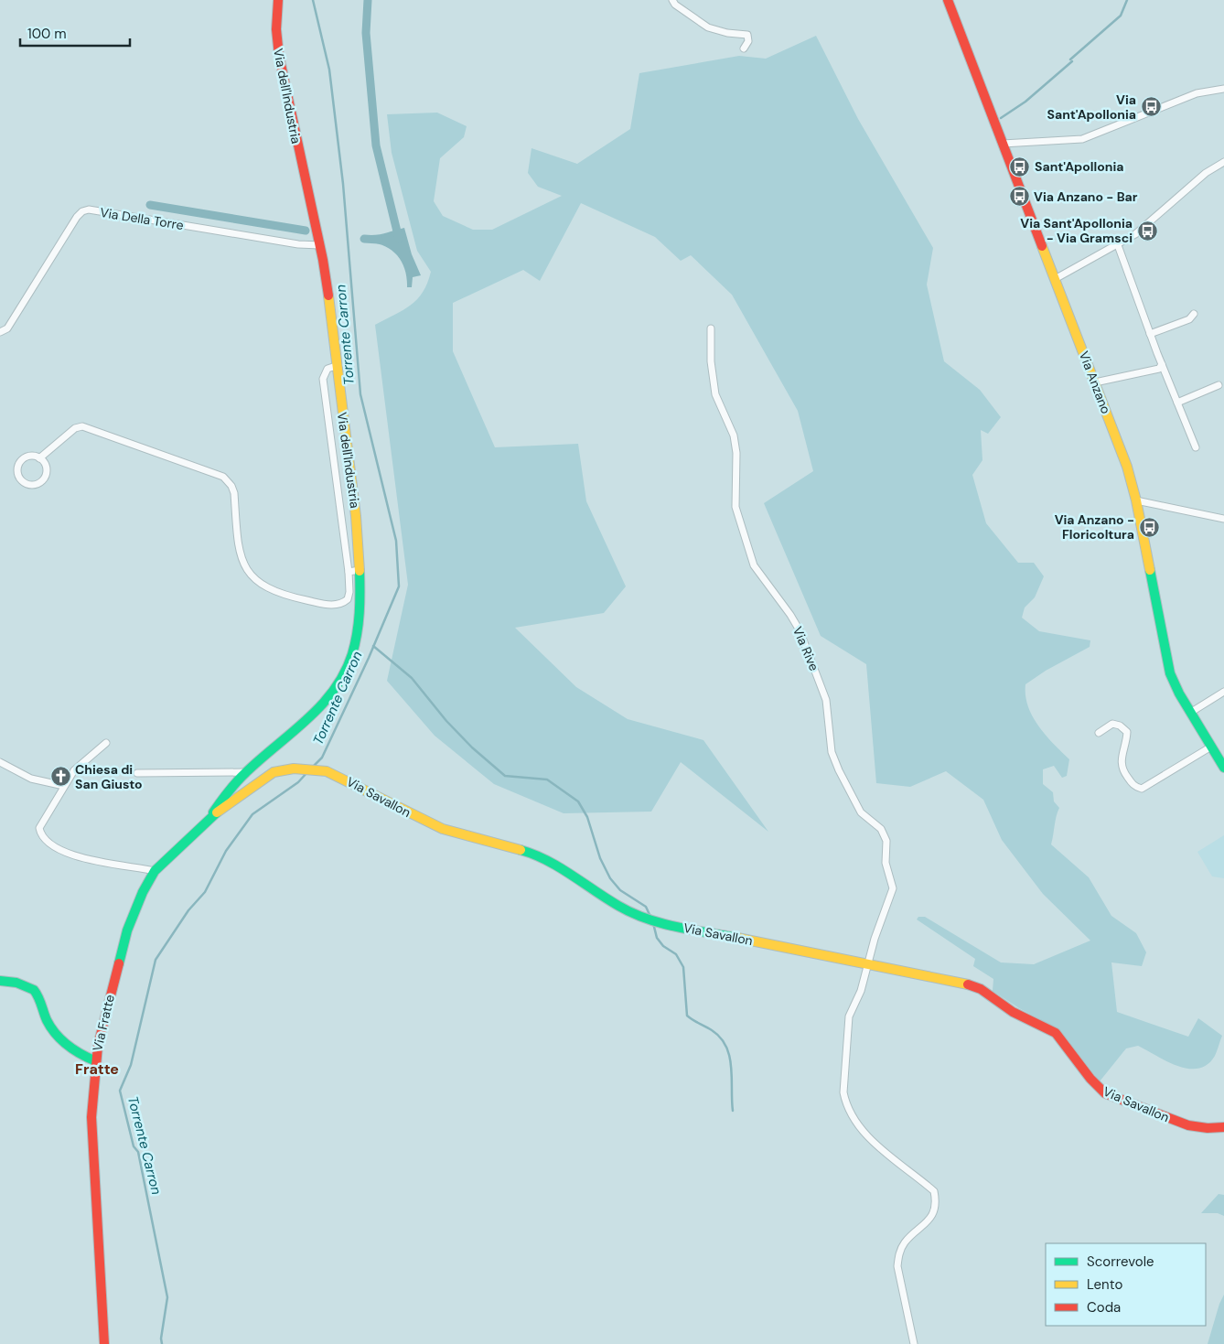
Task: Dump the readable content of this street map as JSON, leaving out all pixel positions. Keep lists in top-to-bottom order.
{
  "streets": {
    "main road": [
      "Via dell'Industria",
      "Via Anzano",
      "Via Savallon",
      "Via Fratte"
    ],
    "street": ["Via Della Torre", "Via Rive"]
  },
  "crossings": [
    ["Via dell'Industria", "Via Della Torre"],
    ["Via dell'Industria", "Via Savallon"],
    ["Via dell'Industria", "Via Fratte"],
    ["Via Rive", "Via Savallon"],
    ["Via Savallon", "Via Fratte"]
  ],
  "districts": ["Fratte"],
  "water": ["Torrente Carron"],
  "places": {
    "bus stop": [
      "Via Sant'Apollonia",
      "Sant'Apollonia",
      "Via Anzano - Bar",
      "Via Sant'Apollonia - Via Gramsci",
      "Via Anzano - Floricoltura"
    ],
    "church": ["Chiesa di San Giusto"]
  },
  "legend": ["Scorrevole", "Lento", "Coda"],
  "scale_bar": "100 m"
}
